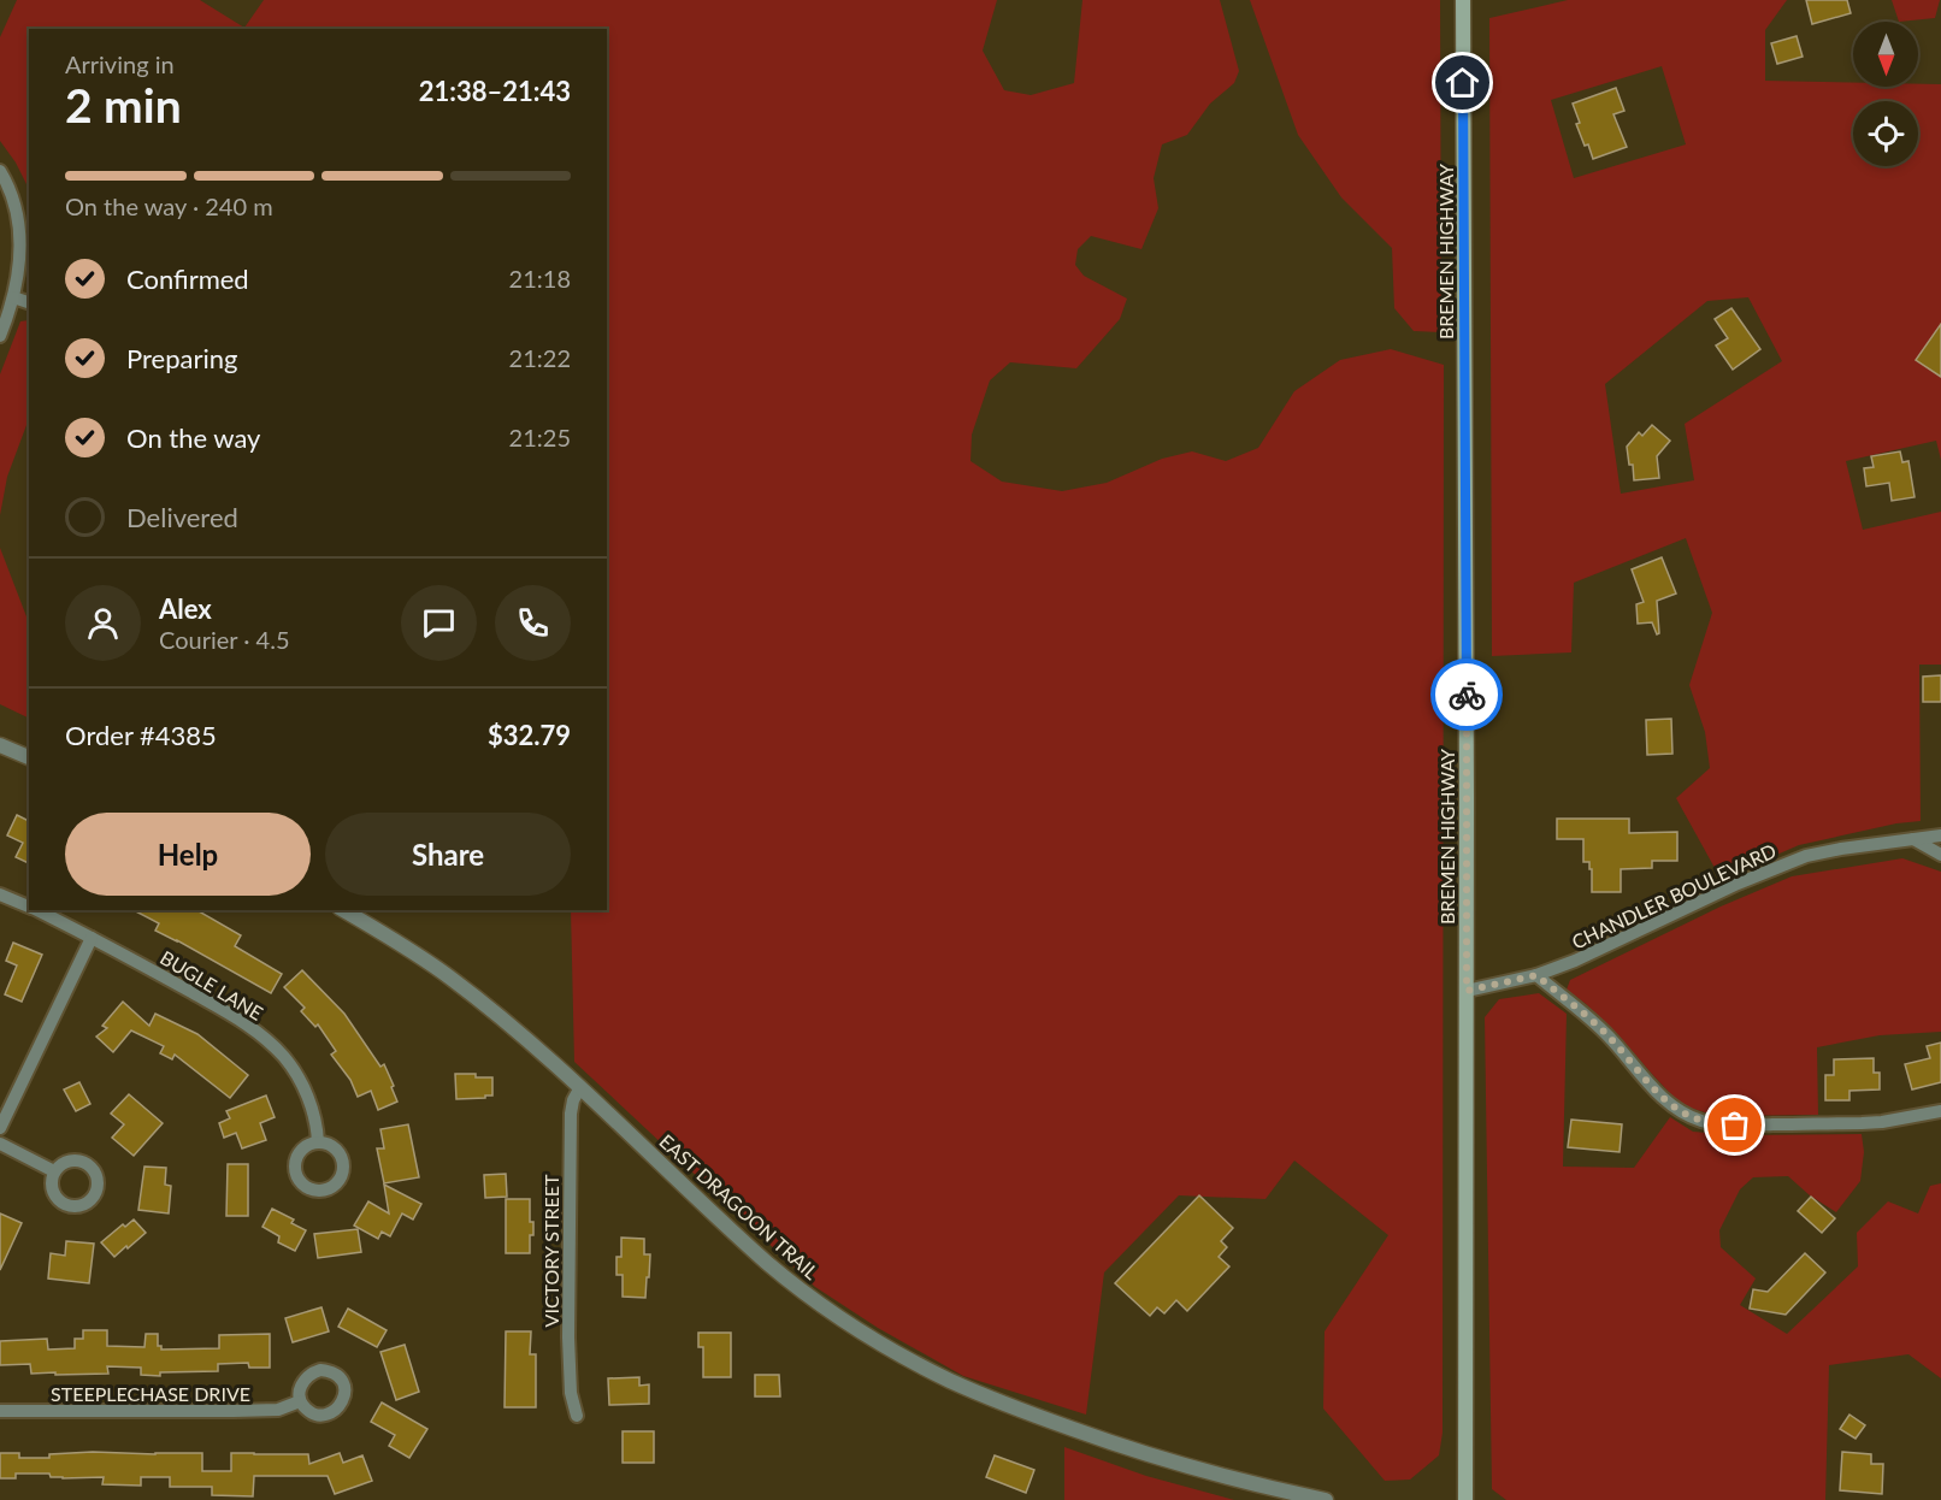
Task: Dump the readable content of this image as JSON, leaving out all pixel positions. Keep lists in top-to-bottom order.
{
  "streets": {
    "main road": ["BREMEN HIGHWAY"],
    "street": [
      "CHANDLER BOULEVARD",
      "BUGLE LANE",
      "EAST DRAGOON TRAIL",
      "VICTORY STREET",
      "STEEPLECHASE DRIVE"
    ]
  },
  "crossings": [
    ["BREMEN HIGHWAY", "CHANDLER BOULEVARD"],
    ["EAST DRAGOON TRAIL", "VICTORY STREET"]
  ],
  "north": "bottom",
  "page": {
    "heading": ["2 min", "Arriving in", "21:38–21:43"],
    "panel": [
      "Alex",
      "Courier · 4.5",
      "Order #4385",
      "$32.79"
    ],
    "bar": "On the way · 240 m",
    "list": [
      ["Confirmed", "21:18"],
      ["Preparing", "21:22"],
      ["On the way", "21:25"],
      "Delivered"
    ],
    "buttons": ["Help", "Share"]
  }
}
